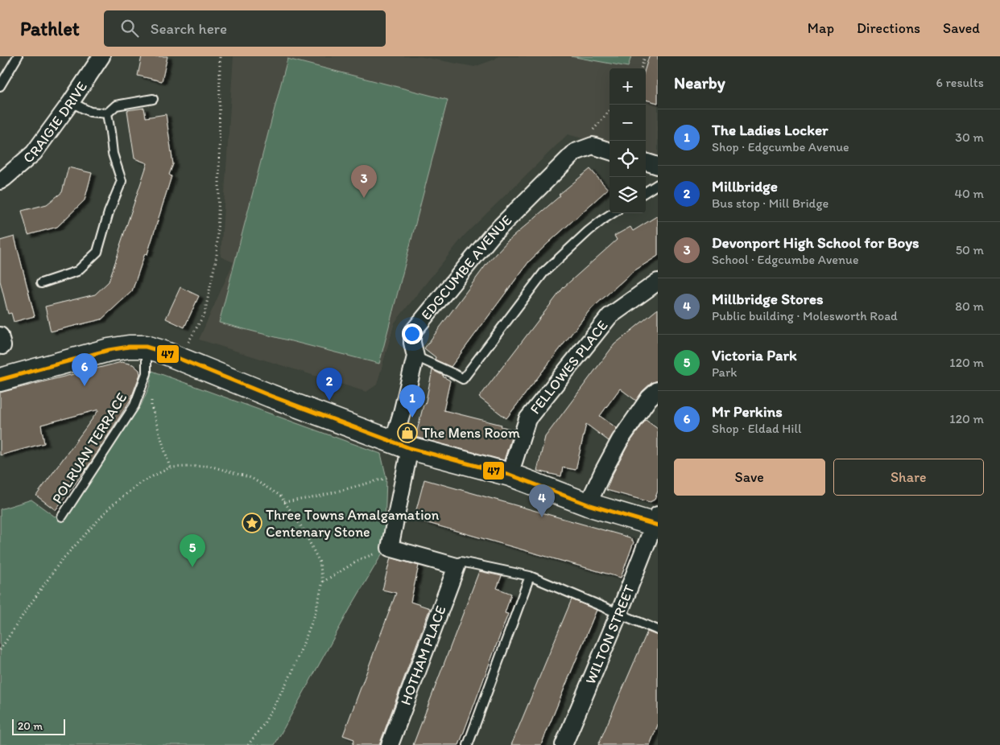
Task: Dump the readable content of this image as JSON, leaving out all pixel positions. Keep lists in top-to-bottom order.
{
  "streets": {
    "street": [
      "CRAIGIE DRIVE",
      "EDGCUMBE AVENUE",
      "FELLOWES PLACE",
      "WILTON STREET",
      "HOTHAM PLACE"
    ],
    "lane": ["POLRUAN TERRACE"]
  },
  "places": {
    "shop": ["The Mens Room"],
    "place": ["Three Towns Amalgamation Centenary Stone"]
  },
  "lines": ["transit line 47"],
  "scale_bar": "20 m",
  "page": {
    "header": "Pathlet",
    "search": "Search here",
    "nav": ["Map", "Directions", "Saved"],
    "heading": ["Nearby", "6 results"],
    "map_buttons": ["+", "−"],
    "list": [
      {
        "mark": "1",
        "name": "The Ladies Locker",
        "note": "Shop · Edgcumbe Avenue",
        "value": "30 m"
      },
      {
        "mark": "2",
        "name": "Millbridge",
        "note": "Bus stop · Mill Bridge",
        "value": "40 m"
      },
      {
        "mark": "3",
        "name": "Devonport High School for Boys",
        "note": "School · Edgcumbe Avenue",
        "value": "50 m"
      },
      {
        "mark": "4",
        "name": "Millbridge Stores",
        "note": "Public building · Molesworth Road",
        "value": "80 m"
      },
      {
        "mark": "5",
        "name": "Victoria Park",
        "note": "Park",
        "value": "120 m"
      },
      {
        "mark": "6",
        "name": "Mr Perkins",
        "note": "Shop · Eldad Hill",
        "value": "120 m"
      }
    ],
    "pins": [
      "3",
      "6",
      "2",
      "1",
      "4",
      "5"
    ],
    "buttons": ["Save", "Share"],
    "scale": "20 m"
  }
}
